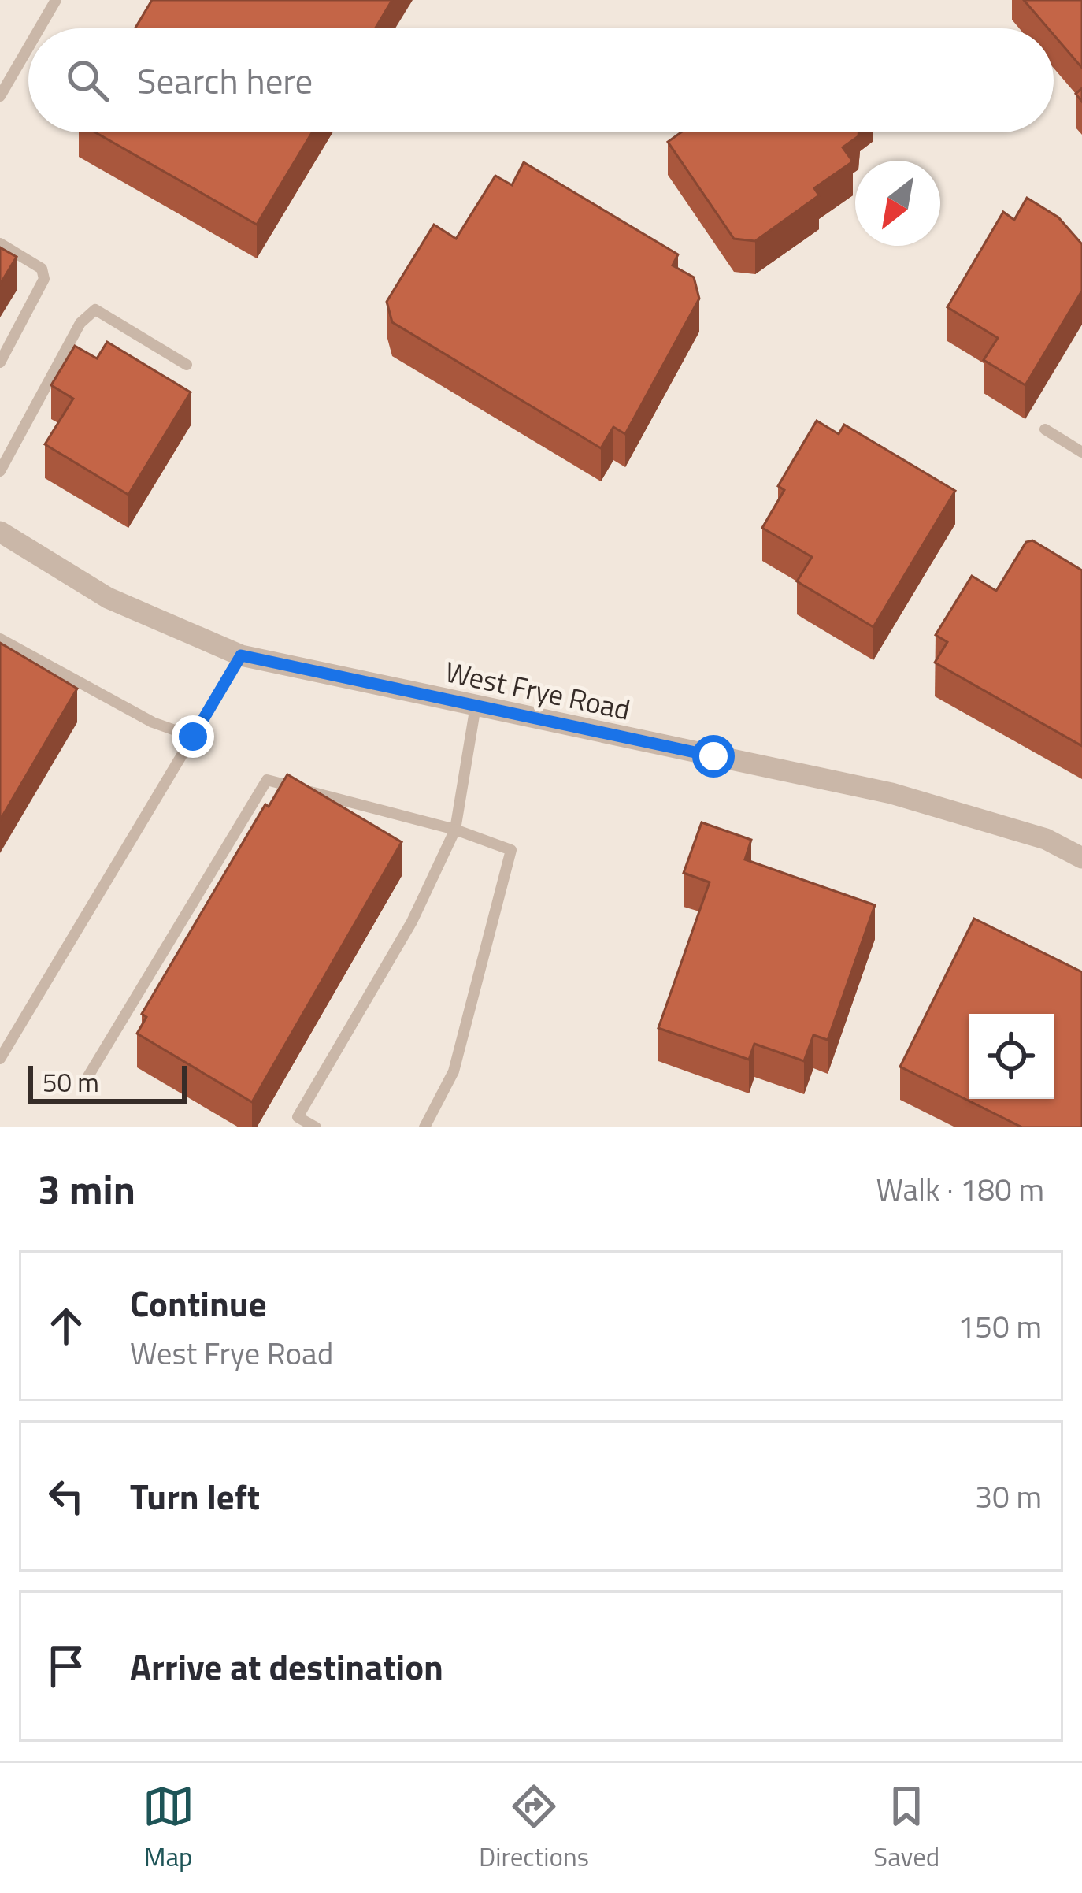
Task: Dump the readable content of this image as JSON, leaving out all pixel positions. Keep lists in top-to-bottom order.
{
  "streets": {
    "street": ["West Frye Road"]
  },
  "scale_bar": "50 m",
  "north": "bottom left",
  "page": {
    "search": "Search here",
    "scale": "50 m",
    "heading": ["3 min", "Walk · 180 m"],
    "list": [
      ["Continue", "West Frye Road", "150 m"],
      ["Turn left", "30 m"],
      "Arrive at destination"
    ],
    "nav": ["Map", "Directions", "Saved"]
  }
}
